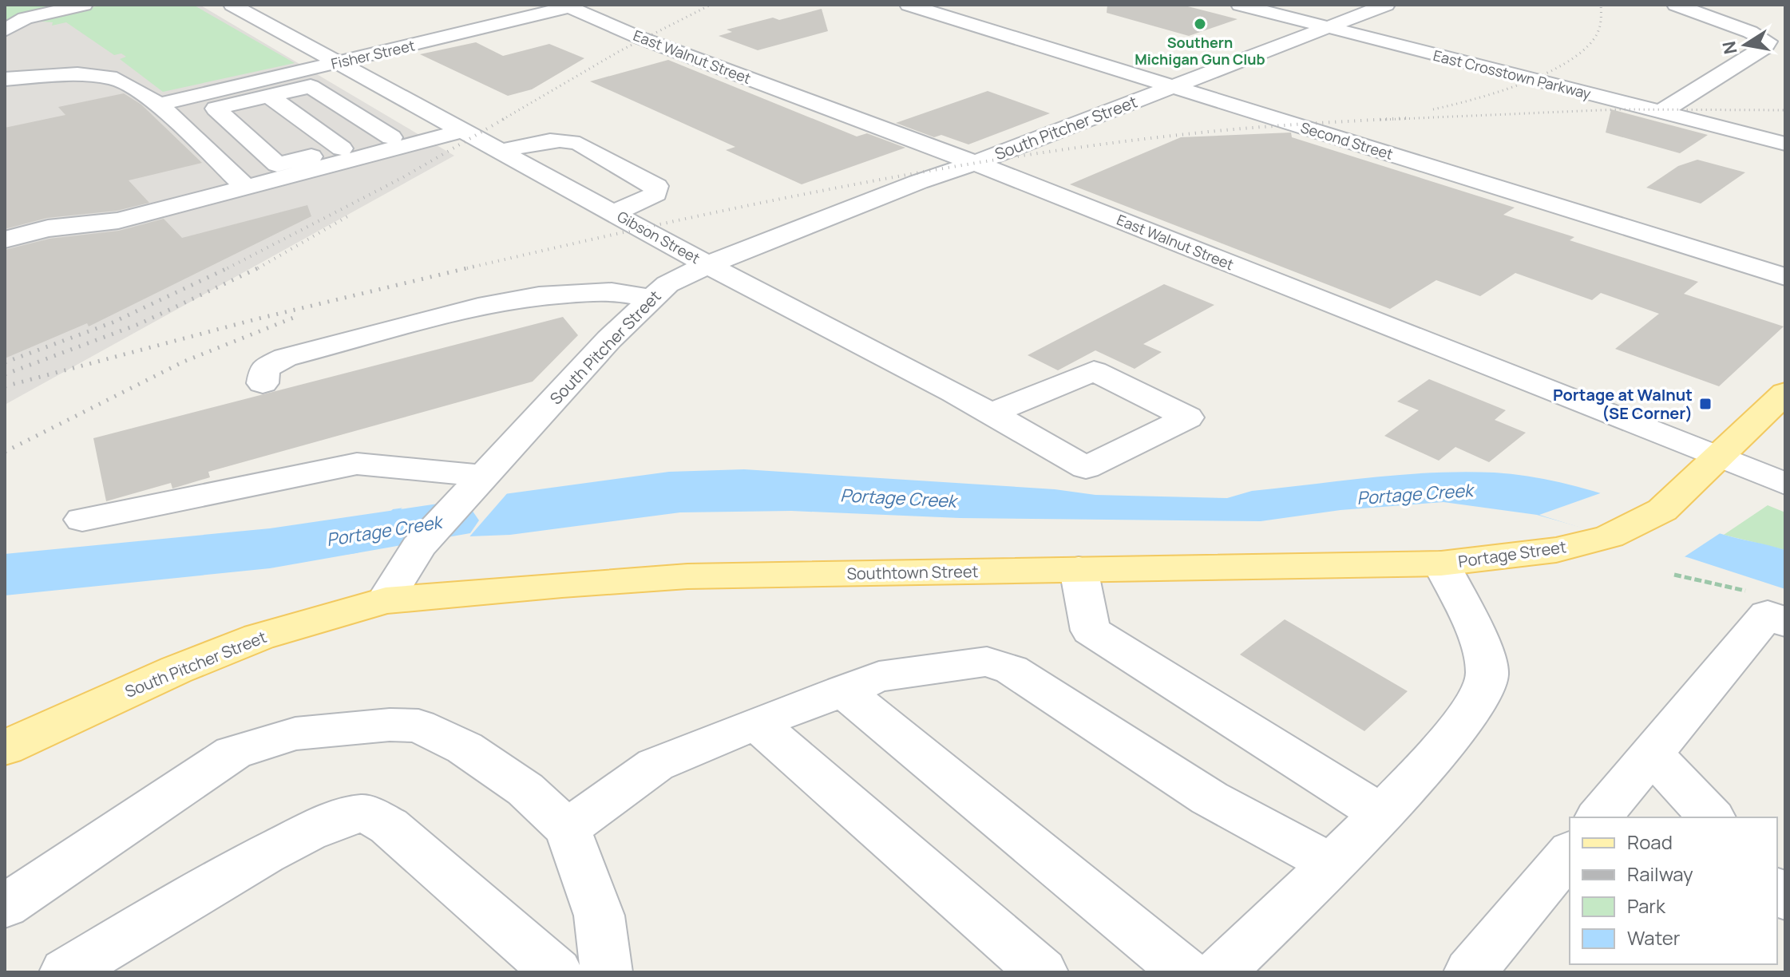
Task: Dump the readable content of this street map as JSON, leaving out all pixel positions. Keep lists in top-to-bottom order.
{
  "streets": {
    "main road": ["South Pitcher Street", "Portage Street", "Southtown Street"],
    "street": [
      "Fisher Street",
      "East Walnut Street",
      "East Crosstown Parkway",
      "Second Street",
      "Gibson Street"
    ]
  },
  "crossings": [
    ["Fisher Street", "East Walnut Street"],
    ["Fisher Street", "Gibson Street"],
    ["East Walnut Street", "South Pitcher Street"],
    ["East Walnut Street", "Portage Street"],
    ["East Crosstown Parkway", "South Pitcher Street"],
    ["South Pitcher Street", "Second Street"],
    ["South Pitcher Street", "Gibson Street"],
    ["South Pitcher Street", "Southtown Street"],
    ["Portage Street", "Southtown Street"]
  ],
  "water": ["Portage Creek"],
  "places": {
    "other": ["Southern Michigan Gun Club"],
    "transit": ["Portage at Walnut (SE Corner)"]
  },
  "legend": [
    "Road",
    "Railway",
    "Park",
    "Water"
  ],
  "north": "left"
}
